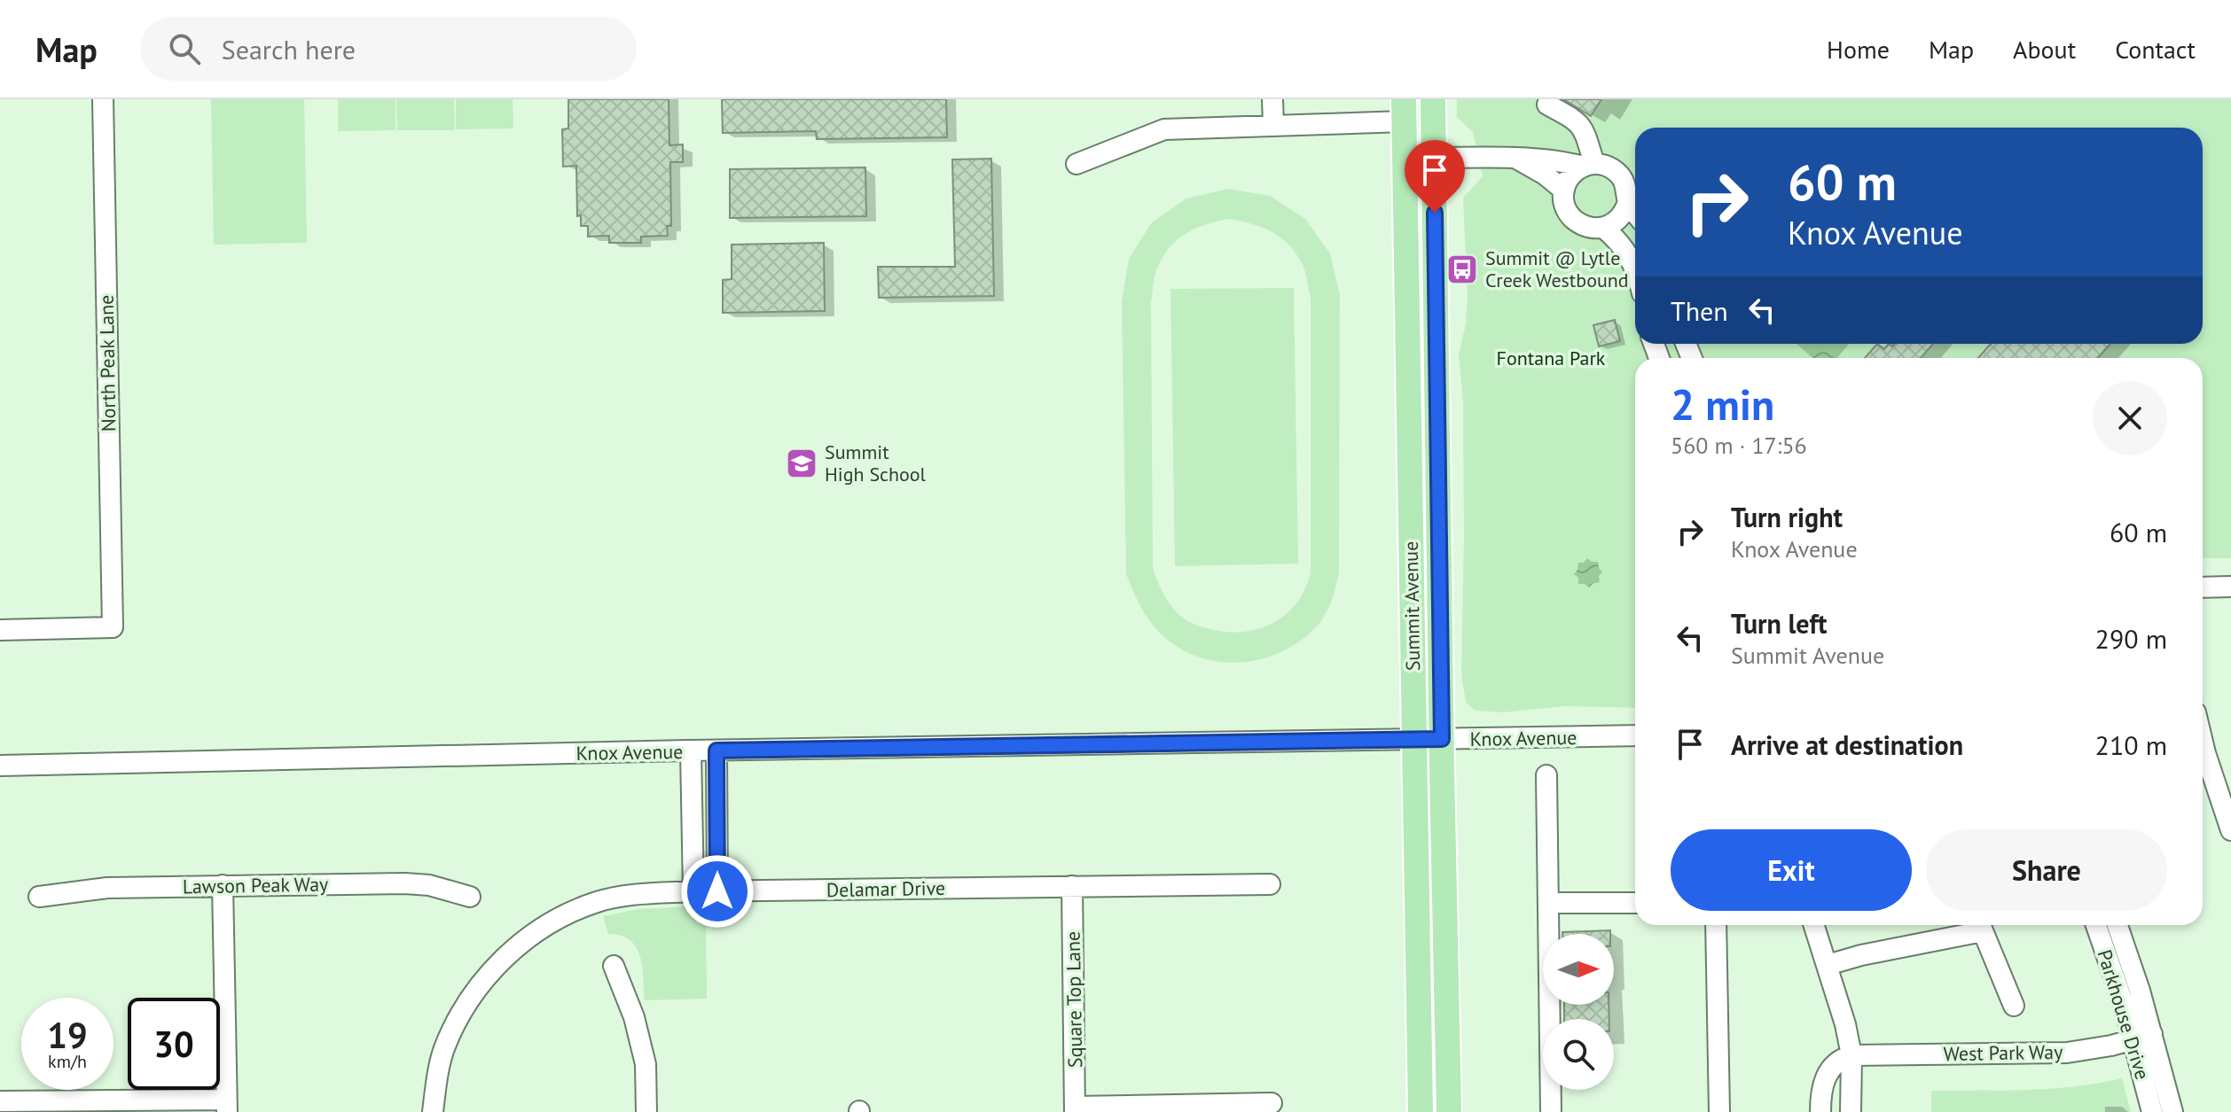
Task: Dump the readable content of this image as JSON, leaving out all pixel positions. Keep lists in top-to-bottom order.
{
  "streets": {
    "main road": ["Summit Avenue"],
    "street": [
      "North Peak Lane",
      "Knox Avenue",
      "Lawson Peak Way",
      "Delamar Drive",
      "Square Top Lane",
      "Parkhouse Drive",
      "West Park Way"
    ]
  },
  "crossings": [
    ["Summit Avenue", "Knox Avenue"],
    ["Delamar Drive", "Square Top Lane"],
    ["Parkhouse Drive", "West Park Way"]
  ],
  "parks": ["Fontana Park"],
  "places": {
    "bus stop": ["Summit @ Lytle Creek Westbound"],
    "school or university": ["Summit High School"]
  },
  "north": "right",
  "page": {
    "header": "Map",
    "search": "Search here",
    "nav": [
      "Home",
      "Map",
      "About",
      "Contact"
    ],
    "turn": ["60 m", "Knox Avenue"],
    "then": "Then",
    "heading": ["2 min", "560 m · 17:56"],
    "list": [
      {
        "name": "Turn right",
        "note": "Knox Avenue",
        "value": "60 m"
      },
      {
        "name": "Turn left",
        "note": "Summit Avenue",
        "value": "290 m"
      },
      {
        "name": "Arrive at destination",
        "value": "210 m"
      }
    ],
    "buttons": ["Exit", "Share"],
    "speed": "19 km/h",
    "limit": "30"
  }
}
